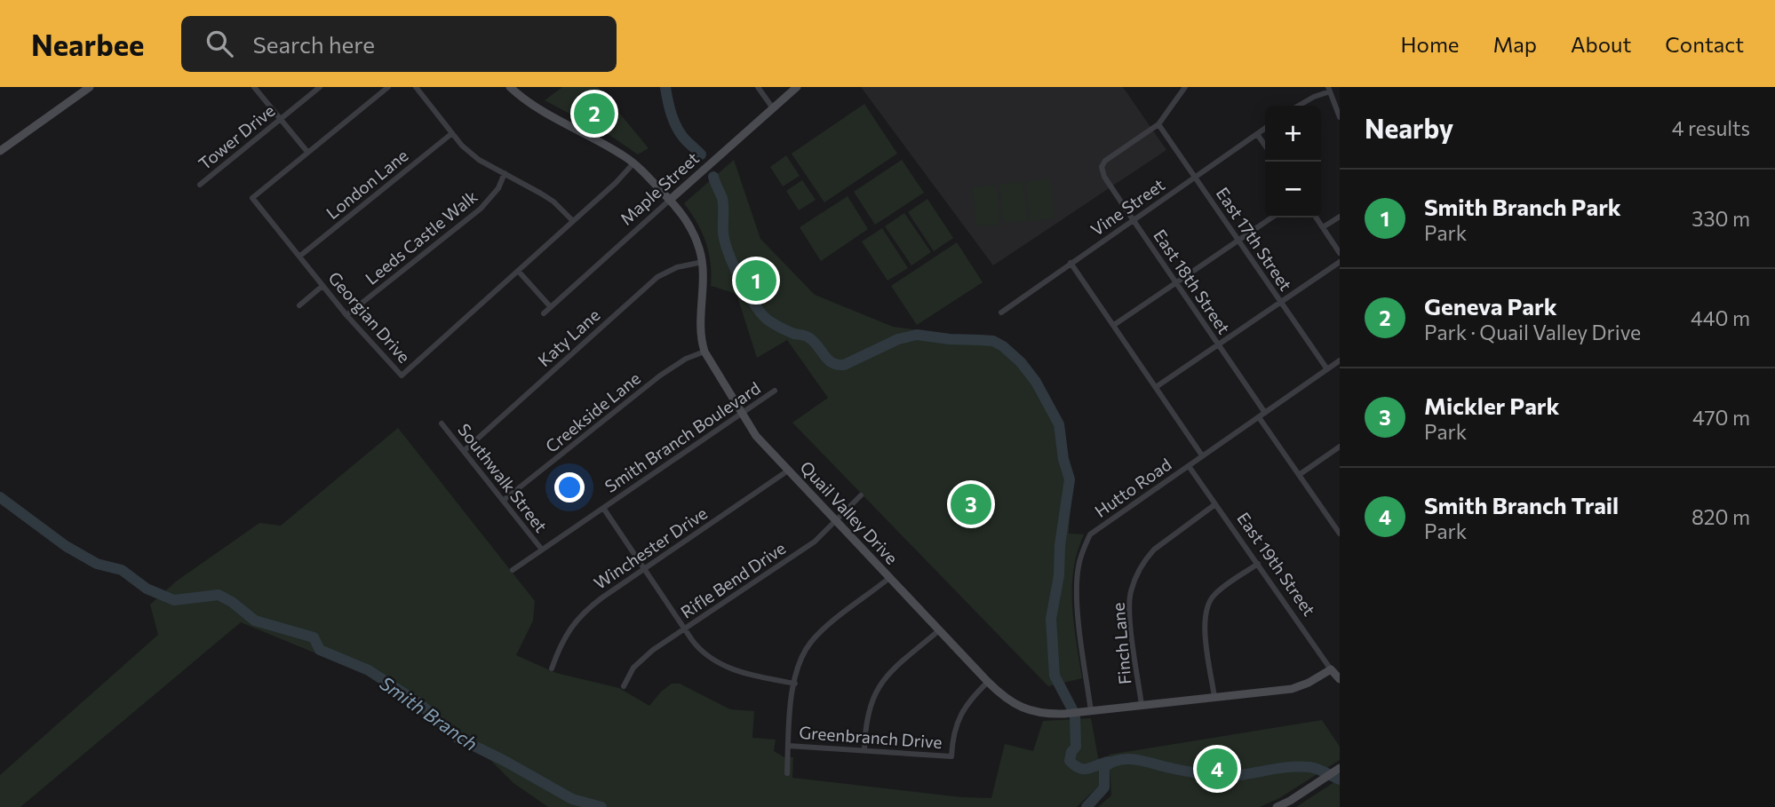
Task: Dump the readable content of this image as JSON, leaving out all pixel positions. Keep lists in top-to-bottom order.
{
  "streets": {
    "street": [
      "Tower Drive",
      "London Lane",
      "Maple Street",
      "Vine Street",
      "Leeds Castle Walk",
      "East 17th Street",
      "East 18th Street",
      "Georgian Drive",
      "Katy Lane",
      "Creekside Lane",
      "Smith Branch Boulevard",
      "Southwalk Street",
      "Hutto Road",
      "Quail Valley Drive",
      "Winchester Drive",
      "East 19th Street",
      "Rifle Bend Drive",
      "Finch Lane",
      "Greenbranch Drive"
    ]
  },
  "crossings": [
    ["London Lane", "Georgian Drive"],
    ["Maple Street", "Quail Valley Drive"],
    ["Vine Street", "East 17th Street"],
    ["Vine Street", "East 18th Street"],
    ["Leeds Castle Walk", "Georgian Drive"],
    ["East 17th Street", "East 18th Street"],
    ["East 17th Street", "Hutto Road"],
    ["East 18th Street", "Hutto Road"],
    ["Georgian Drive", "Quail Valley Drive"],
    ["Katy Lane", "Southwalk Street"],
    ["Katy Lane", "Quail Valley Drive"],
    ["Creekside Lane", "Southwalk Street"],
    ["Creekside Lane", "Quail Valley Drive"],
    ["Smith Branch Boulevard", "Southwalk Street"],
    ["Smith Branch Boulevard", "Quail Valley Drive"],
    ["Hutto Road", "Quail Valley Drive"],
    ["Hutto Road", "East 19th Street"],
    ["Quail Valley Drive", "Winchester Drive"],
    ["Quail Valley Drive", "East 19th Street"],
    ["Quail Valley Drive", "Rifle Bend Drive"],
    ["Quail Valley Drive", "Finch Lane"],
    ["Quail Valley Drive", "Greenbranch Drive"],
    ["East 19th Street", "Finch Lane"]
  ],
  "water": ["Smith Branch"],
  "page": {
    "header": "Nearbee",
    "search": "Search here",
    "nav": [
      "Home",
      "Map",
      "About",
      "Contact"
    ],
    "heading": ["Nearby", "4 results"],
    "pins": [
      "2",
      "1",
      "3",
      "4"
    ],
    "map_buttons": ["+", "−"],
    "list": [
      {
        "mark": "1",
        "name": "Smith Branch Park",
        "note": "Park",
        "value": "330 m"
      },
      {
        "mark": "2",
        "name": "Geneva Park",
        "note": "Park · Quail Valley Drive",
        "value": "440 m"
      },
      {
        "mark": "3",
        "name": "Mickler Park",
        "note": "Park",
        "value": "470 m"
      },
      {
        "mark": "4",
        "name": "Smith Branch Trail",
        "note": "Park",
        "value": "820 m"
      }
    ]
  }
}
